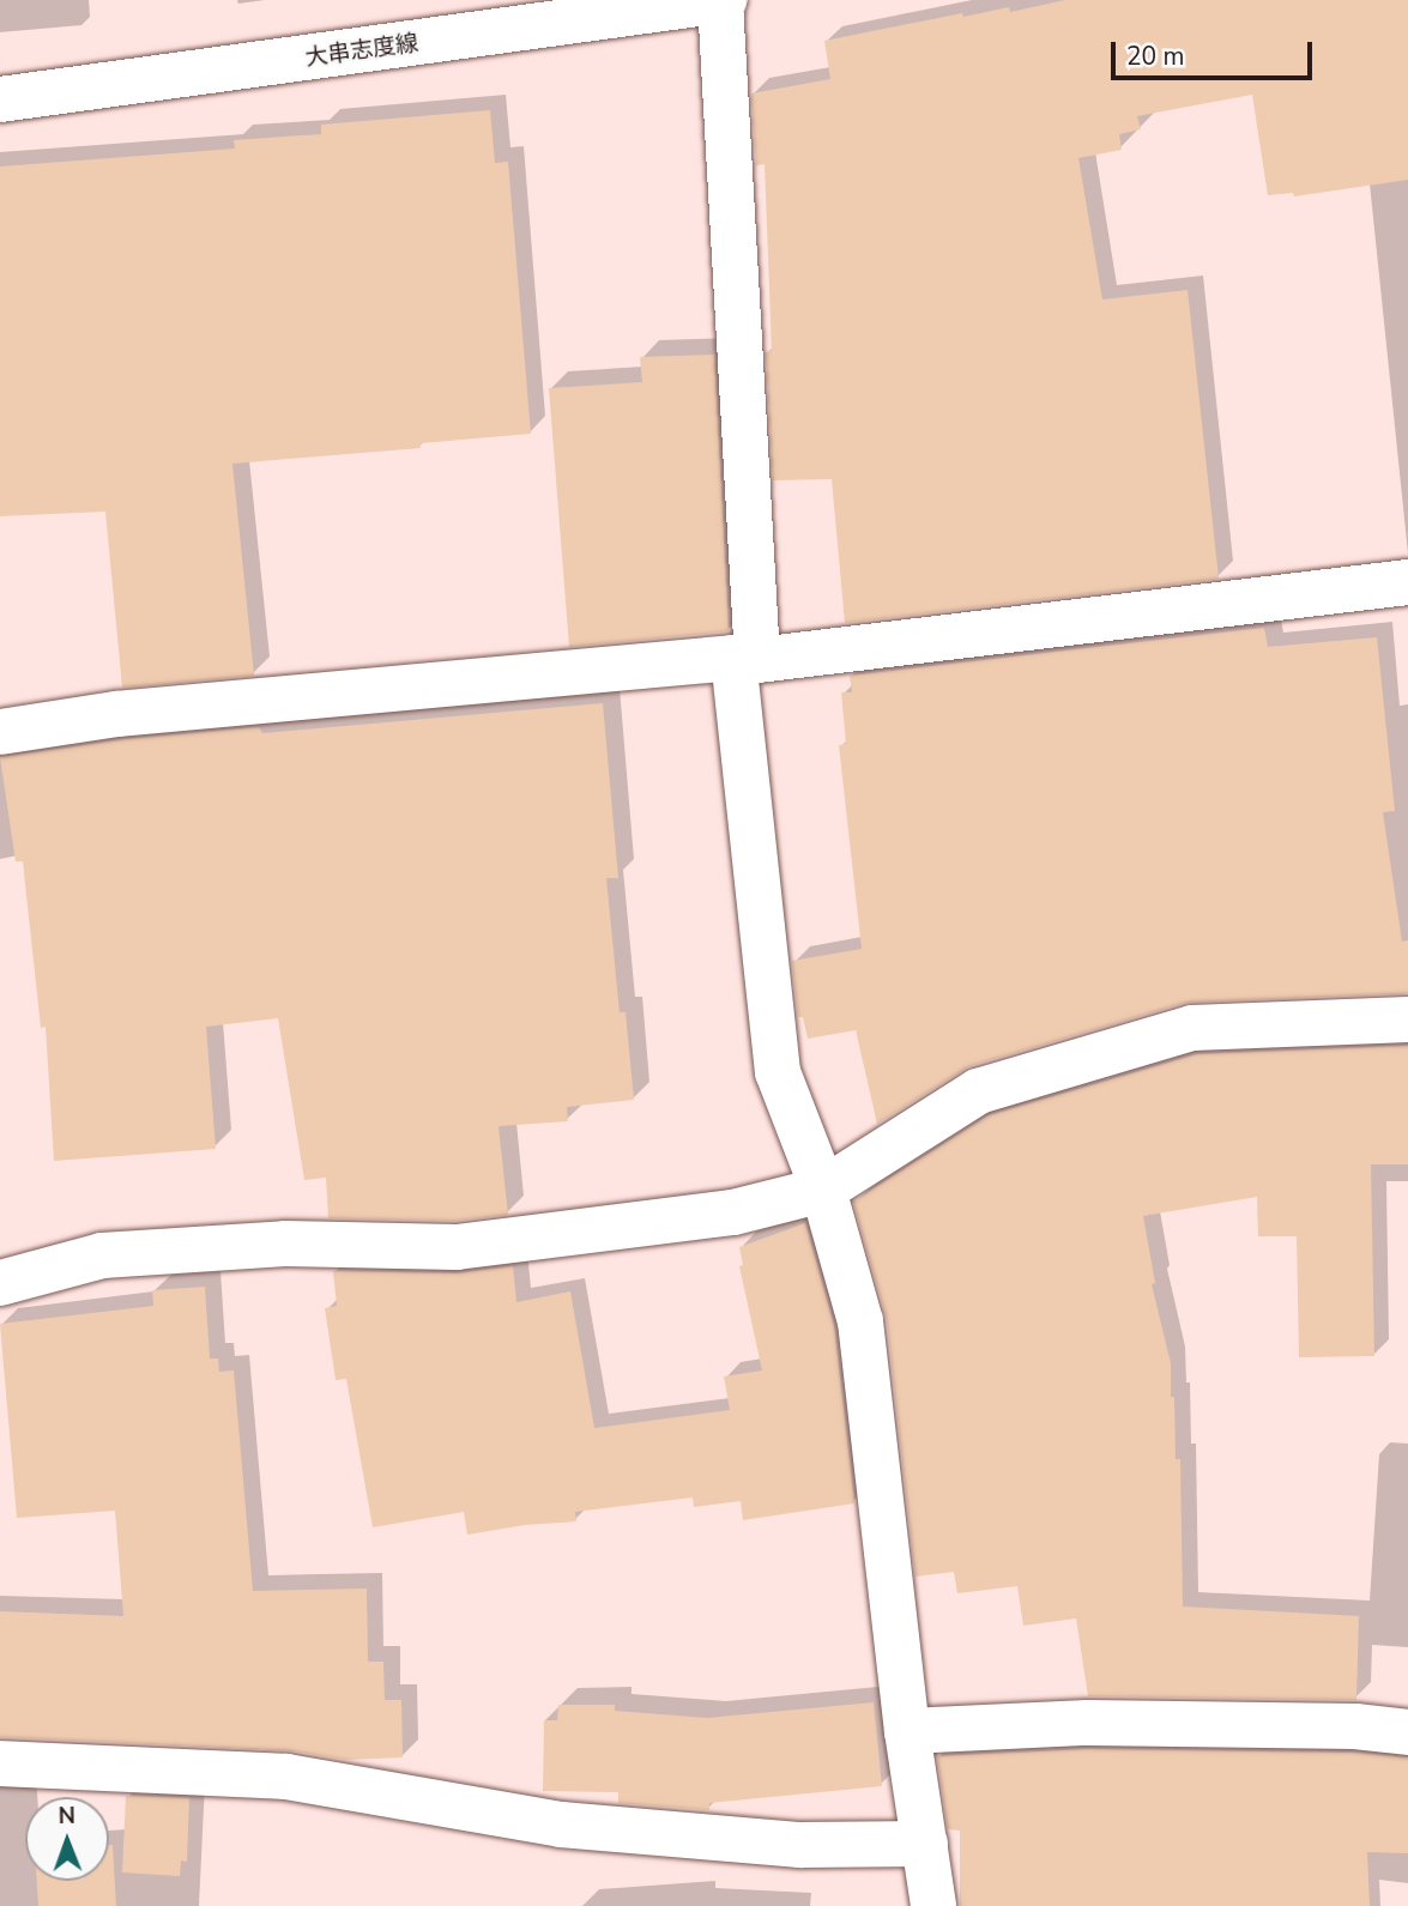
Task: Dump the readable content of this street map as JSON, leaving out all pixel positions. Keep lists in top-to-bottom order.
{
  "streets": {
    "street": ["大串志度線"]
  },
  "scale_bar": "20 m",
  "north": "top"
}
